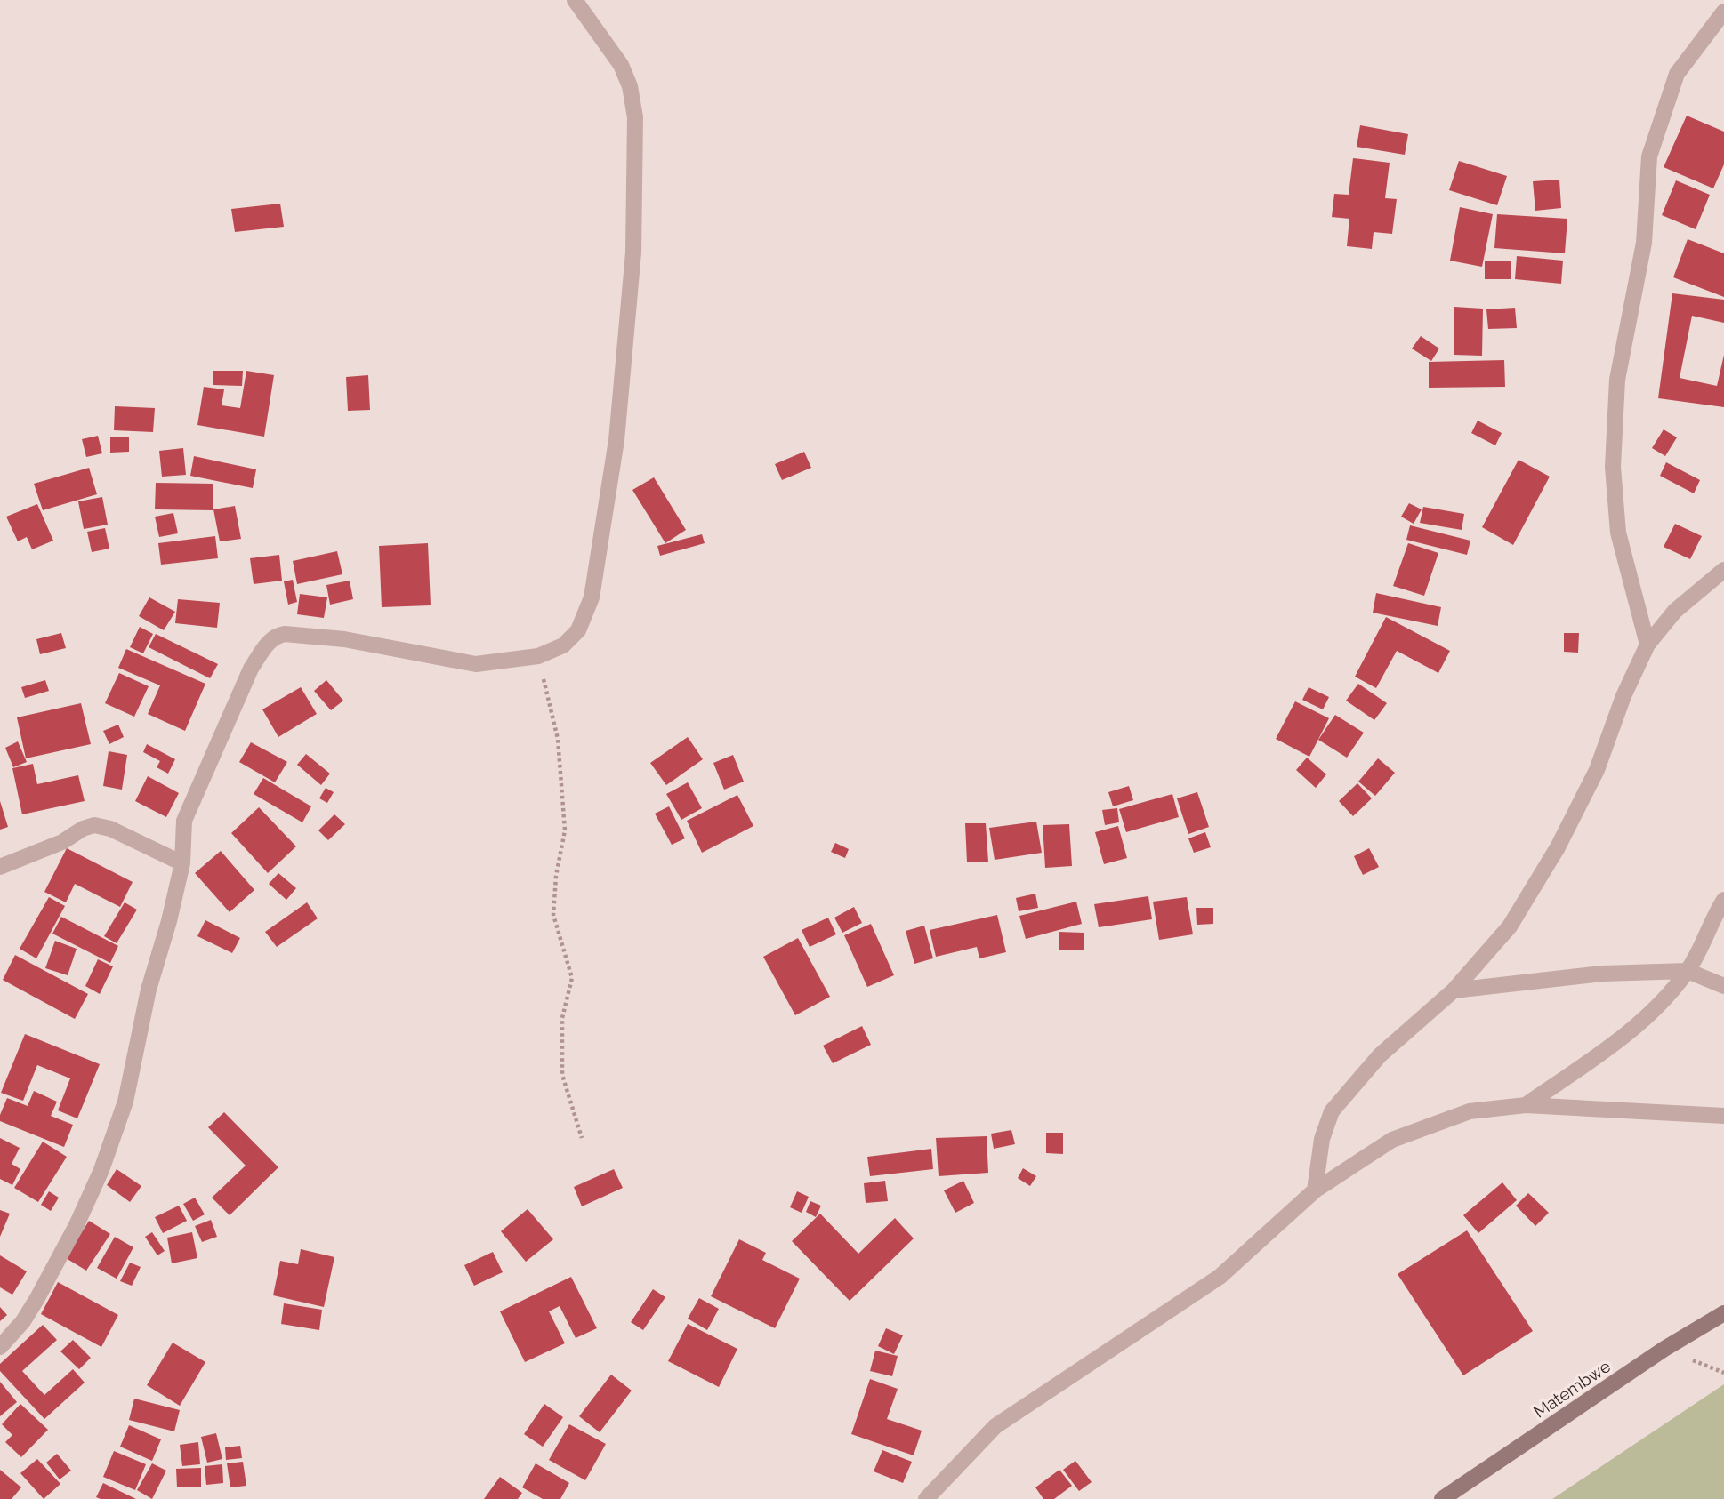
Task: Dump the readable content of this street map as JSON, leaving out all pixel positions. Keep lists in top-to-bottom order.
{
  "streets": {
    "main road": ["Matembwe"]
  }
}
